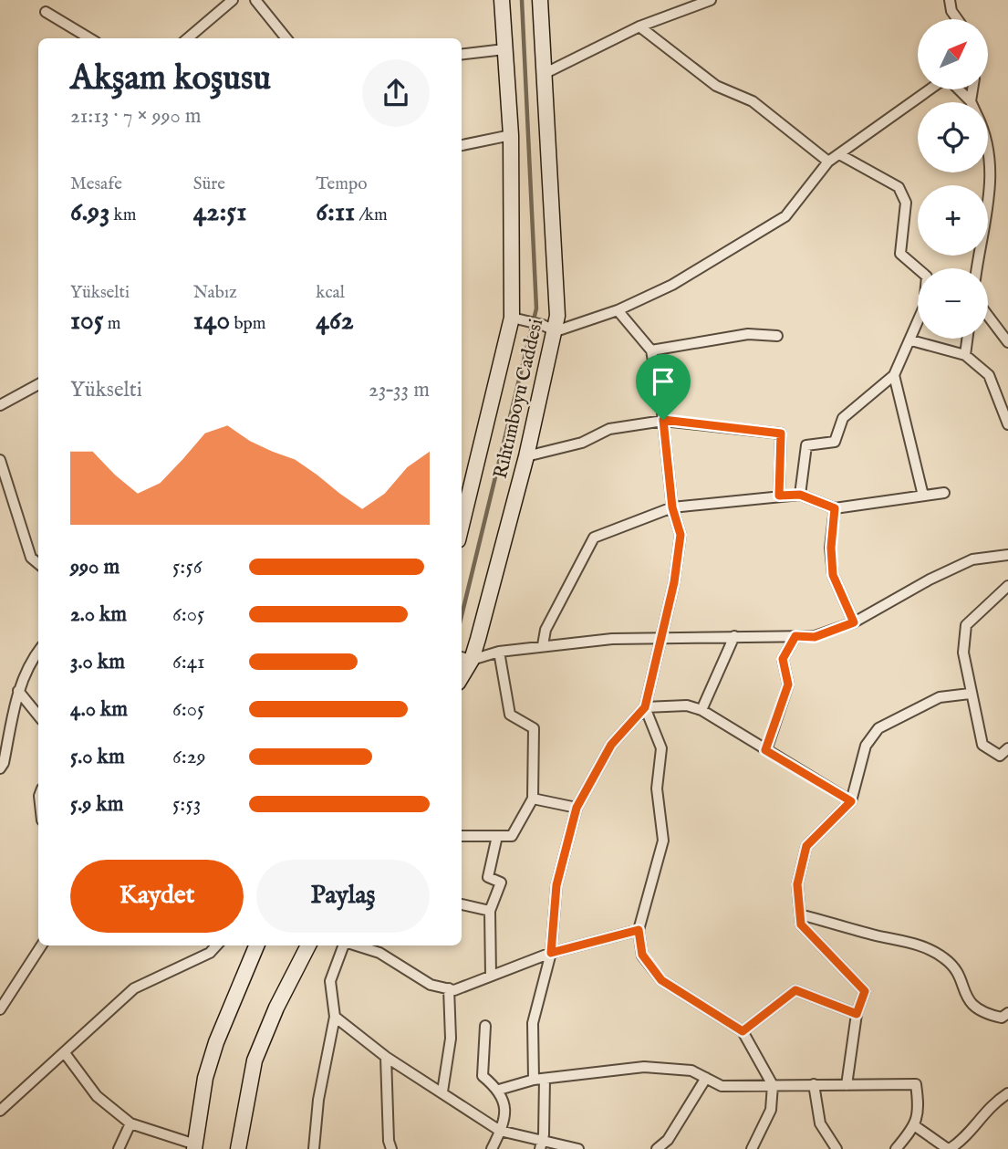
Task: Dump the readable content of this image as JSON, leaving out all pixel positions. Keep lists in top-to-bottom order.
{
  "streets": {
    "street": ["Rıhtımboyu Caddesi"]
  },
  "north": "top right",
  "page": {
    "map_buttons": ["+", "−"],
    "heading": ["Akşam koşusu", "21:13 · 7 × 990 m"],
    "stats": [
      ["Mesafe", "6.93 km"],
      ["Süre", "42:51"],
      ["Tempo", "6:11 /km"],
      ["Yükselti", "105 m"],
      ["Nabız", "140 bpm"],
      ["kcal", "462"]
    ],
    "chart": ["Yükselti", "23–33 m"],
    "list": [
      {
        "name": "990 m",
        "note": "5:56"
      },
      {
        "name": "2.0 km",
        "note": "6:05"
      },
      {
        "name": "3.0 km",
        "note": "6:41"
      },
      {
        "name": "4.0 km",
        "note": "6:05"
      },
      {
        "name": "5.0 km",
        "note": "6:29"
      },
      {
        "name": "5.9 km",
        "note": "5:53"
      }
    ],
    "buttons": ["Kaydet", "Paylaş"]
  }
}
